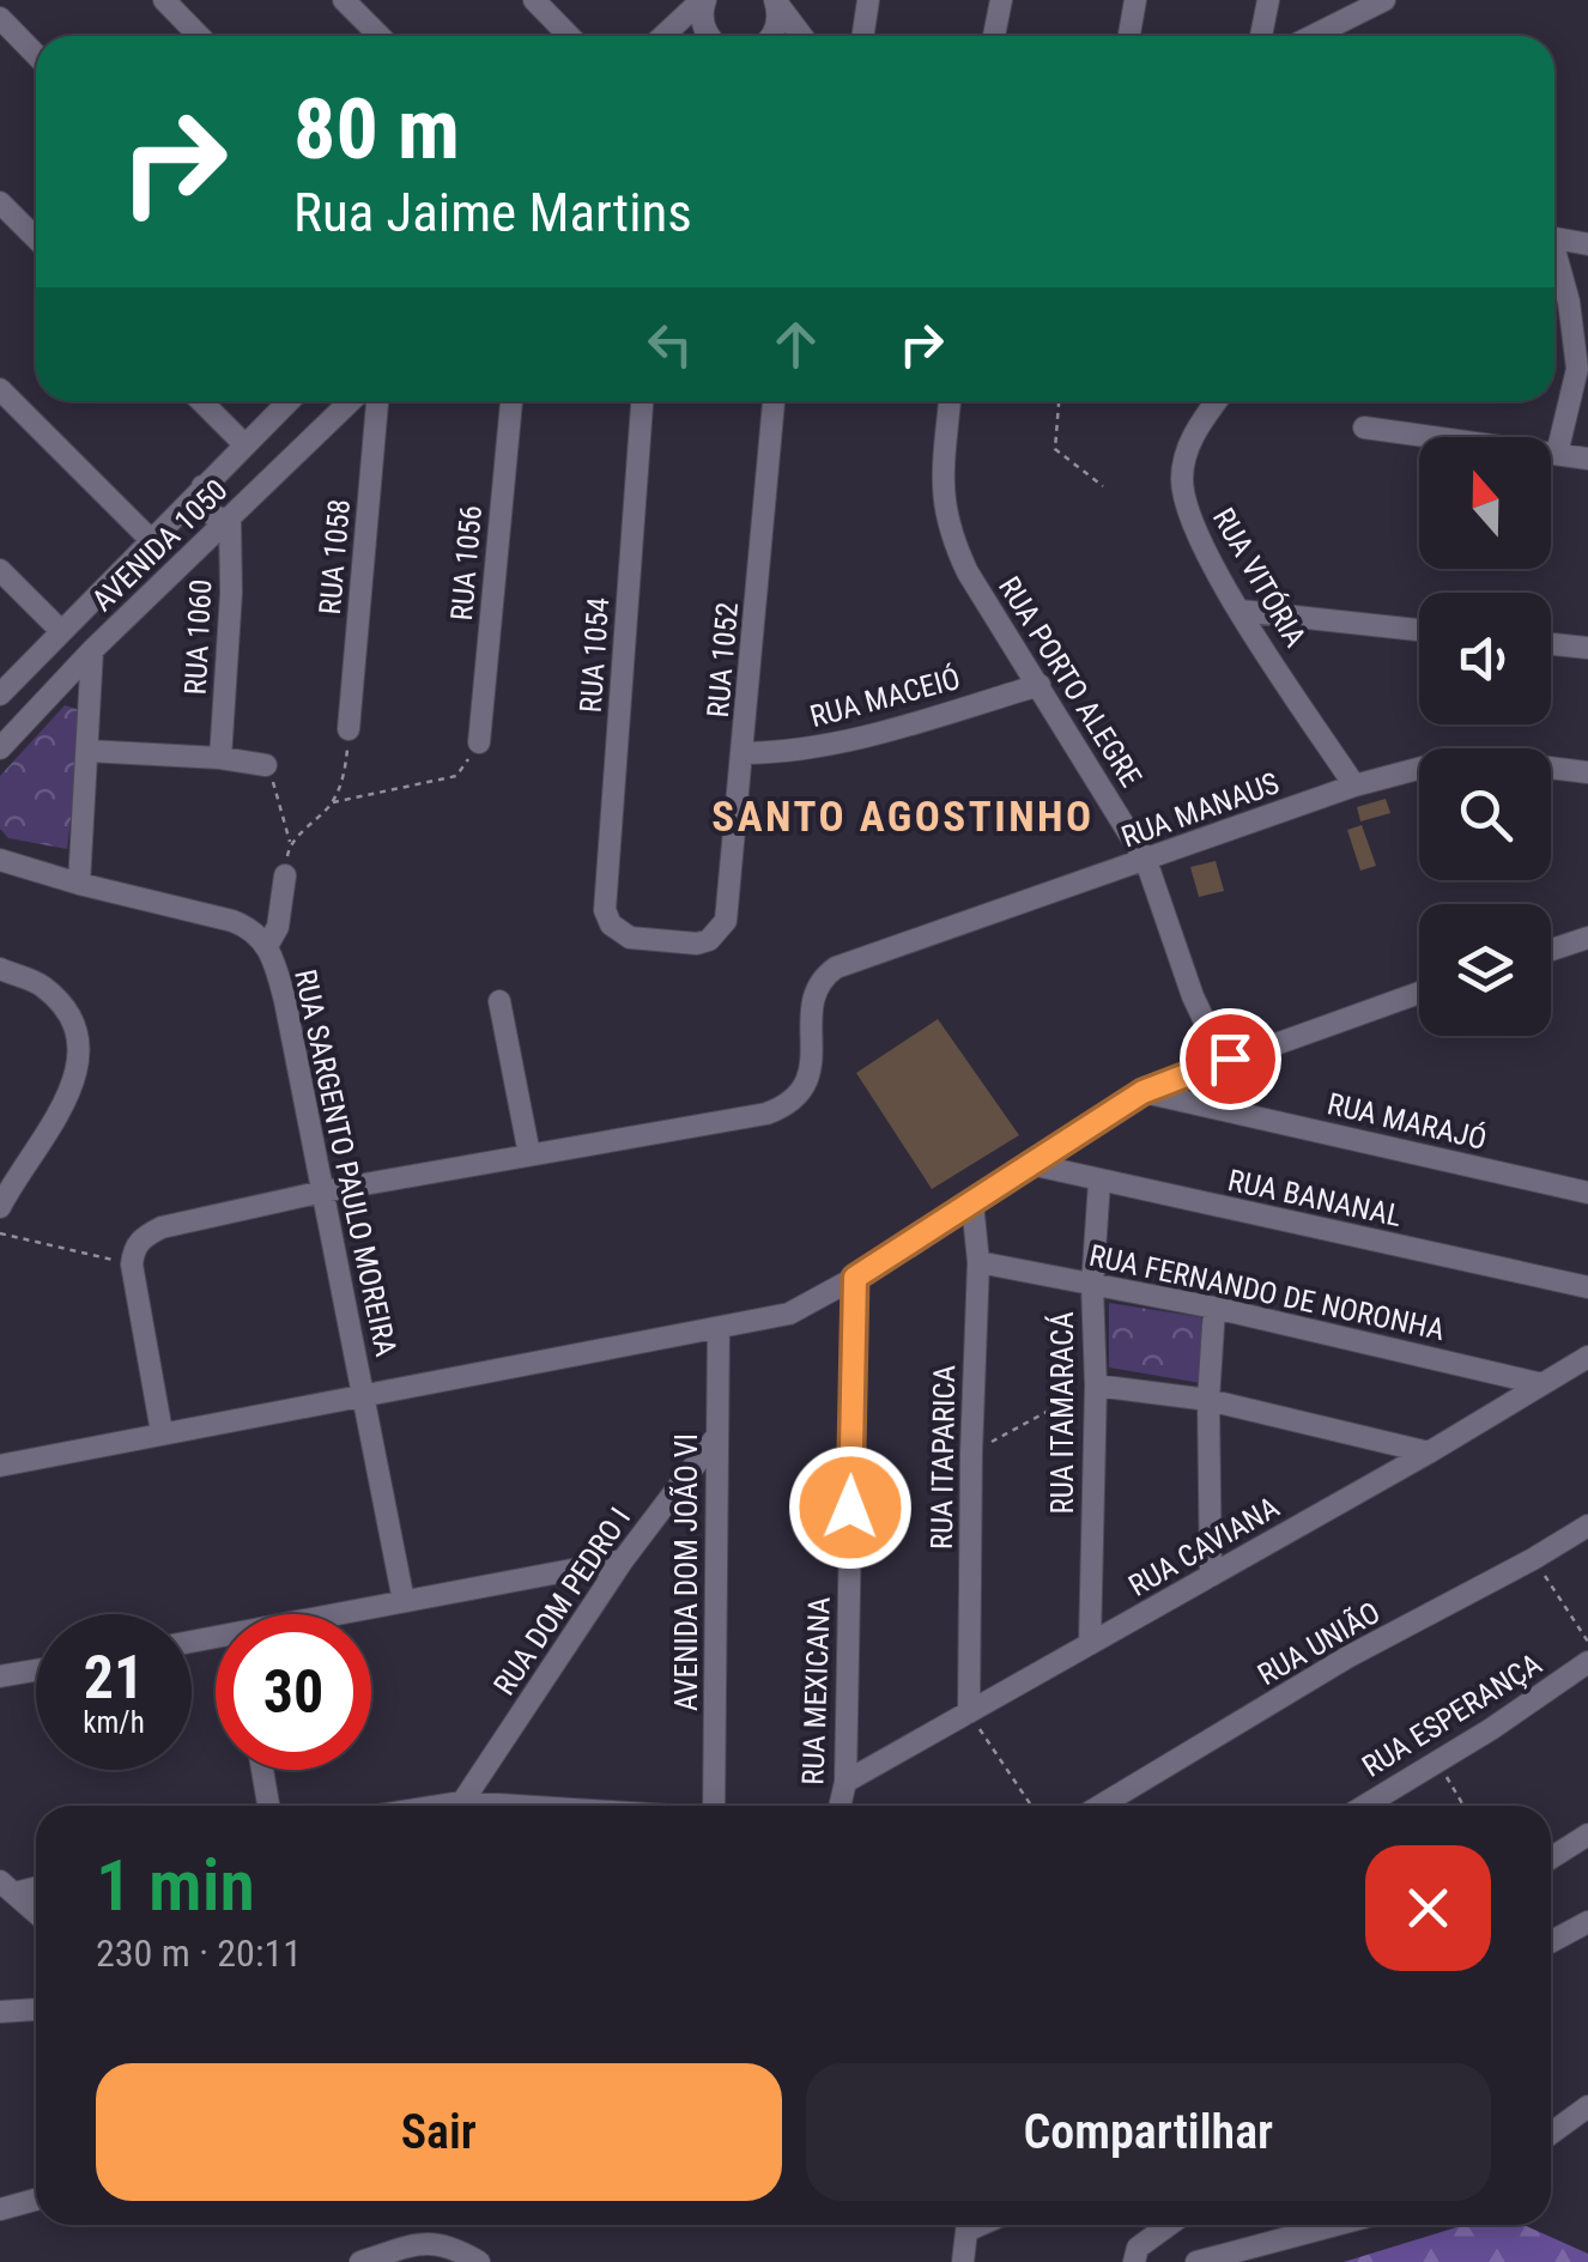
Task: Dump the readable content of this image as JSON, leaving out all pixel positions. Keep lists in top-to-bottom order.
{
  "streets": {
    "street": [
      "AVENIDA 1050",
      "RUA 1058",
      "RUA 1056",
      "RUA VITÓRIA",
      "RUA 1060",
      "RUA 1054",
      "RUA 1052",
      "RUA PORTO ALEGRE",
      "RUA MACEIÓ",
      "RUA MANAUS",
      "RUA MARAJÓ",
      "RUA SARGENTO PAULO MOREIRA",
      "RUA BANANAL",
      "RUA FERNANDO DE NORONHA",
      "RUA ITAMARACÁ",
      "RUA ITAPARICA",
      "RUA CAVIANA",
      "AVENIDA DOM JOÃO VI",
      "RUA DOM PEDRO I",
      "RUA UNIÃO",
      "RUA MEXICANA",
      "RUA ESPERANÇA"
    ]
  },
  "crossings": [
    ["AVENIDA 1050", "RUA 1060"],
    ["RUA VITÓRIA", "RUA MANAUS"],
    ["RUA 1054", "RUA 1052"],
    ["RUA 1052", "RUA MACEIÓ"],
    ["RUA PORTO ALEGRE", "RUA MACEIÓ"],
    ["RUA PORTO ALEGRE", "RUA MANAUS"],
    ["RUA BANANAL", "RUA ITAMARACÁ"],
    ["RUA FERNANDO DE NORONHA", "RUA ITAMARACÁ"],
    ["RUA FERNANDO DE NORONHA", "RUA ITAPARICA"],
    ["RUA FERNANDO DE NORONHA", "RUA CAVIANA"],
    ["RUA ITAMARACÁ", "RUA CAVIANA"],
    ["RUA ITAPARICA", "RUA CAVIANA"],
    ["RUA CAVIANA", "RUA MEXICANA"],
    ["AVENIDA DOM JOÃO VI", "RUA DOM PEDRO I"]
  ],
  "districts": ["SANTO AGOSTINHO"],
  "north": "top",
  "page": {
    "turn": ["80 m", "Rua Jaime Martins"],
    "speed": "21 km/h",
    "limit": "30",
    "heading": ["1 min", "230 m · 20:11"],
    "buttons": ["Sair", "Compartilhar"]
  }
}
